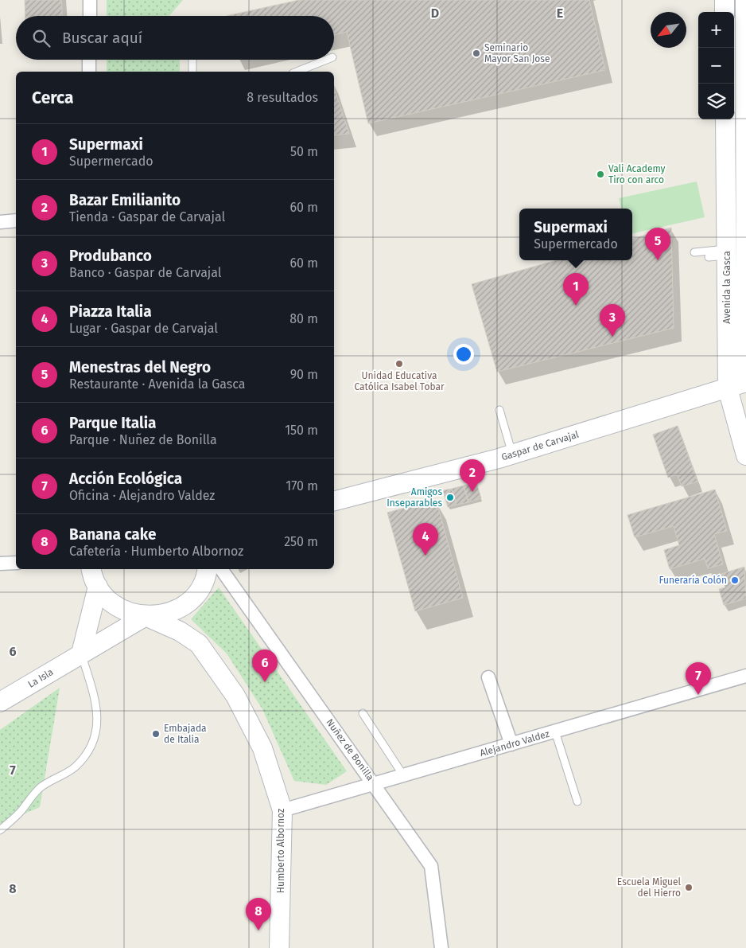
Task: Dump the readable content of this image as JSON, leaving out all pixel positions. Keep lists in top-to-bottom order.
{
  "streets": {
    "street": [
      "Avenida la Gasca",
      "Gaspar de Carvajal",
      "La Isla",
      "Alejandro Valdez",
      "Nuñez de Bonilla",
      "Humberto Albornoz"
    ]
  },
  "crossings": [
    ["Avenida la Gasca", "Gaspar de Carvajal"],
    ["La Isla", "Humberto Albornoz"],
    ["Alejandro Valdez", "Nuñez de Bonilla"],
    ["Alejandro Valdez", "Humberto Albornoz"]
  ],
  "places": [
    "Seminario Mayor San Jose",
    "Vali Academy Tiro con arco",
    "Unidad Educativa Católica Isabel Tobar",
    "Amigos Inseparables",
    "Funeraría Colón",
    "Embajada de Italia",
    "Escuela Miguel del Hierro"
  ],
  "north": "bottom left",
  "page": {
    "map_buttons": ["+", "−"],
    "search": "Buscar aquí",
    "heading": ["Cerca", "8 resultados"],
    "list": [
      {
        "mark": "1",
        "name": "Supermaxi",
        "note": "Supermercado",
        "value": "50 m"
      },
      {
        "mark": "2",
        "name": "Bazar Emilianito",
        "note": "Tienda · Gaspar de Carvajal",
        "value": "60 m"
      },
      {
        "mark": "3",
        "name": "Produbanco",
        "note": "Banco · Gaspar de Carvajal",
        "value": "60 m"
      },
      {
        "mark": "4",
        "name": "Piazza Italia",
        "note": "Lugar · Gaspar de Carvajal",
        "value": "80 m"
      },
      {
        "mark": "5",
        "name": "Menestras del Negro",
        "note": "Restaurante · Avenida la Gasca",
        "value": "90 m"
      },
      {
        "mark": "6",
        "name": "Parque Italia",
        "note": "Parque · Nuñez de Bonilla",
        "value": "150 m"
      },
      {
        "mark": "7",
        "name": "Acción Ecológica",
        "note": "Oficina · Alejandro Valdez",
        "value": "170 m"
      },
      {
        "mark": "8",
        "name": "Banana cake",
        "note": "Cafetería · Humberto Albornoz",
        "value": "250 m"
      }
    ],
    "popup": ["Supermaxi", "Supermercado"],
    "pins": [
      "5",
      "1",
      "3",
      "2",
      "4",
      "6",
      "7",
      "8"
    ]
  },
  "grid": {
    "columns": ["D", "E"],
    "rows": ["6", "7", "8"]
  }
}
